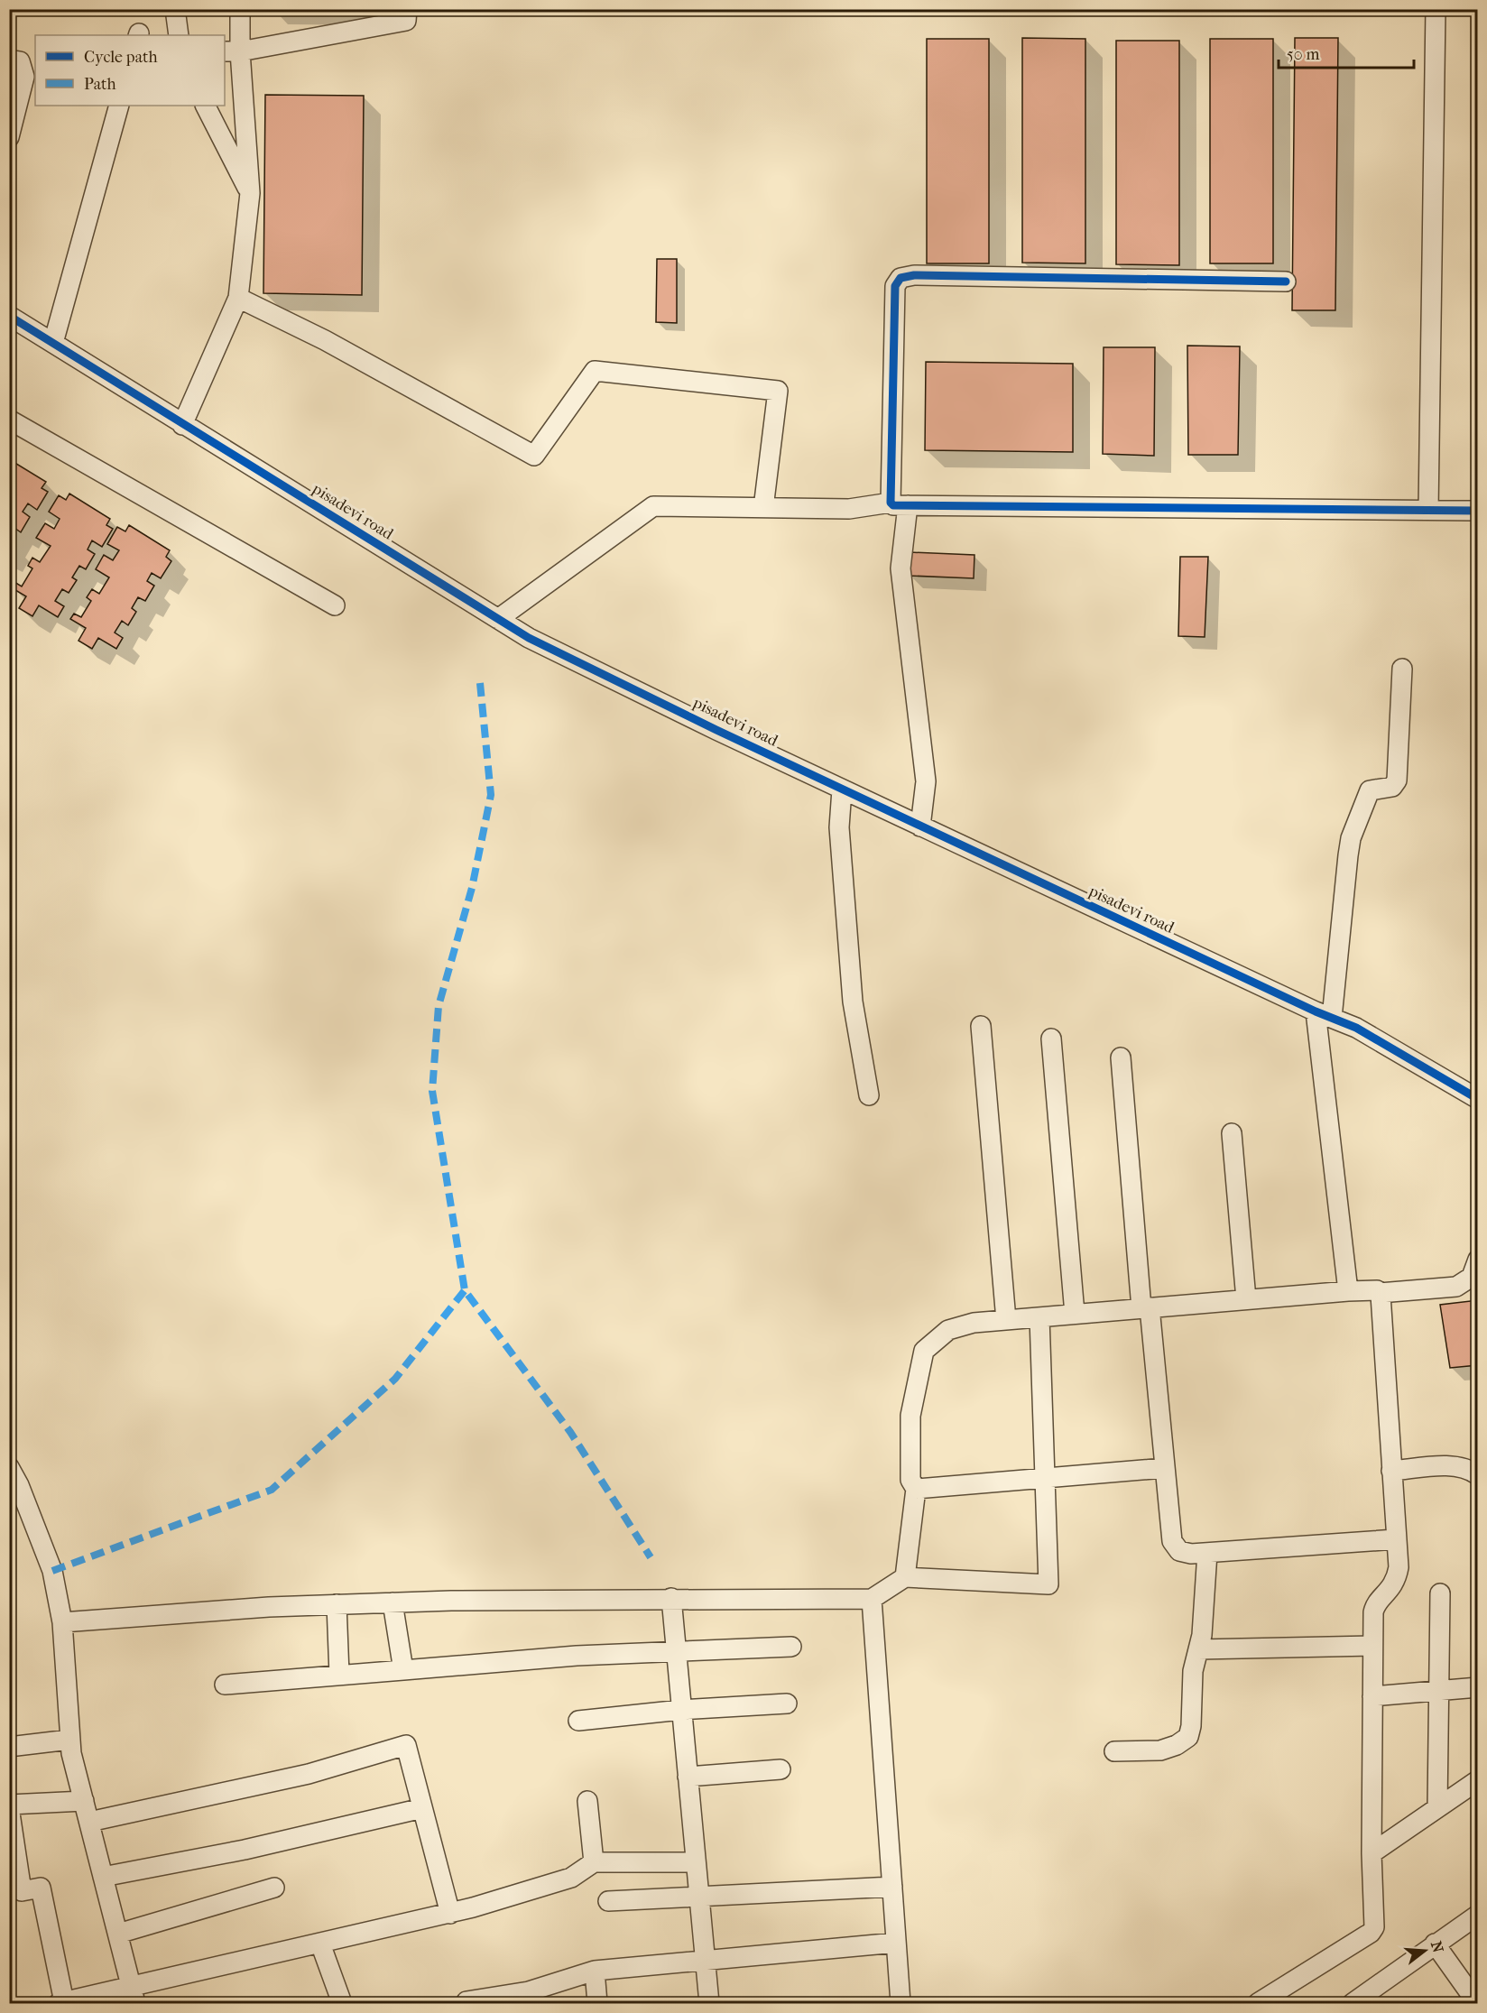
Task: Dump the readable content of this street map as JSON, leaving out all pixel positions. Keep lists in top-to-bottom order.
{
  "streets": {
    "street": ["pisadevi road"]
  },
  "legend": ["Cycle path", "Path"],
  "scale_bar": "50 m",
  "north": "right"
}
